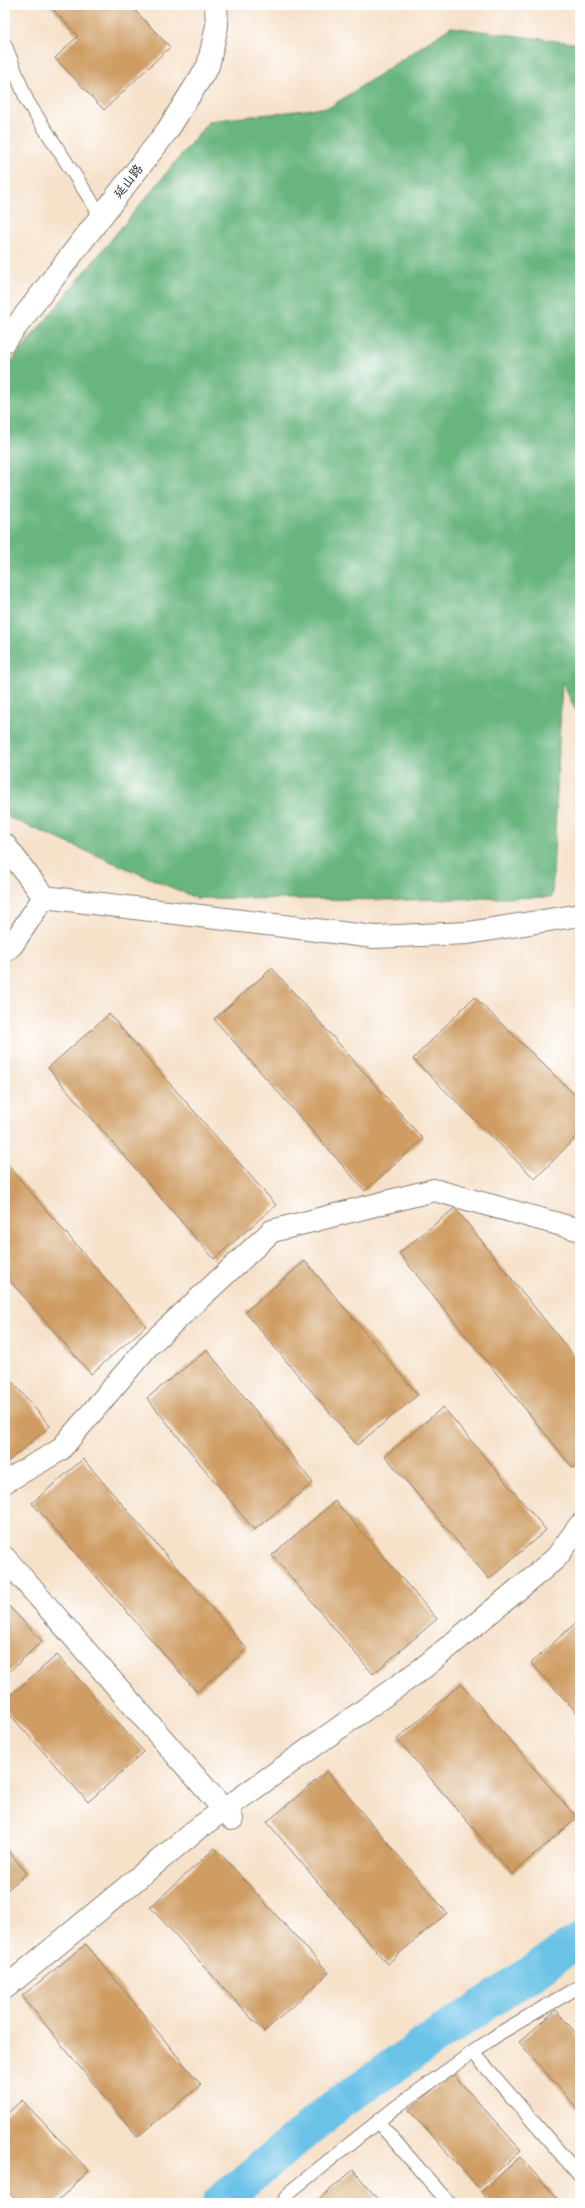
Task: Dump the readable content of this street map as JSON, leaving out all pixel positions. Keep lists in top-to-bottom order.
{
  "streets": {
    "street": ["延山路"]
  }
}
